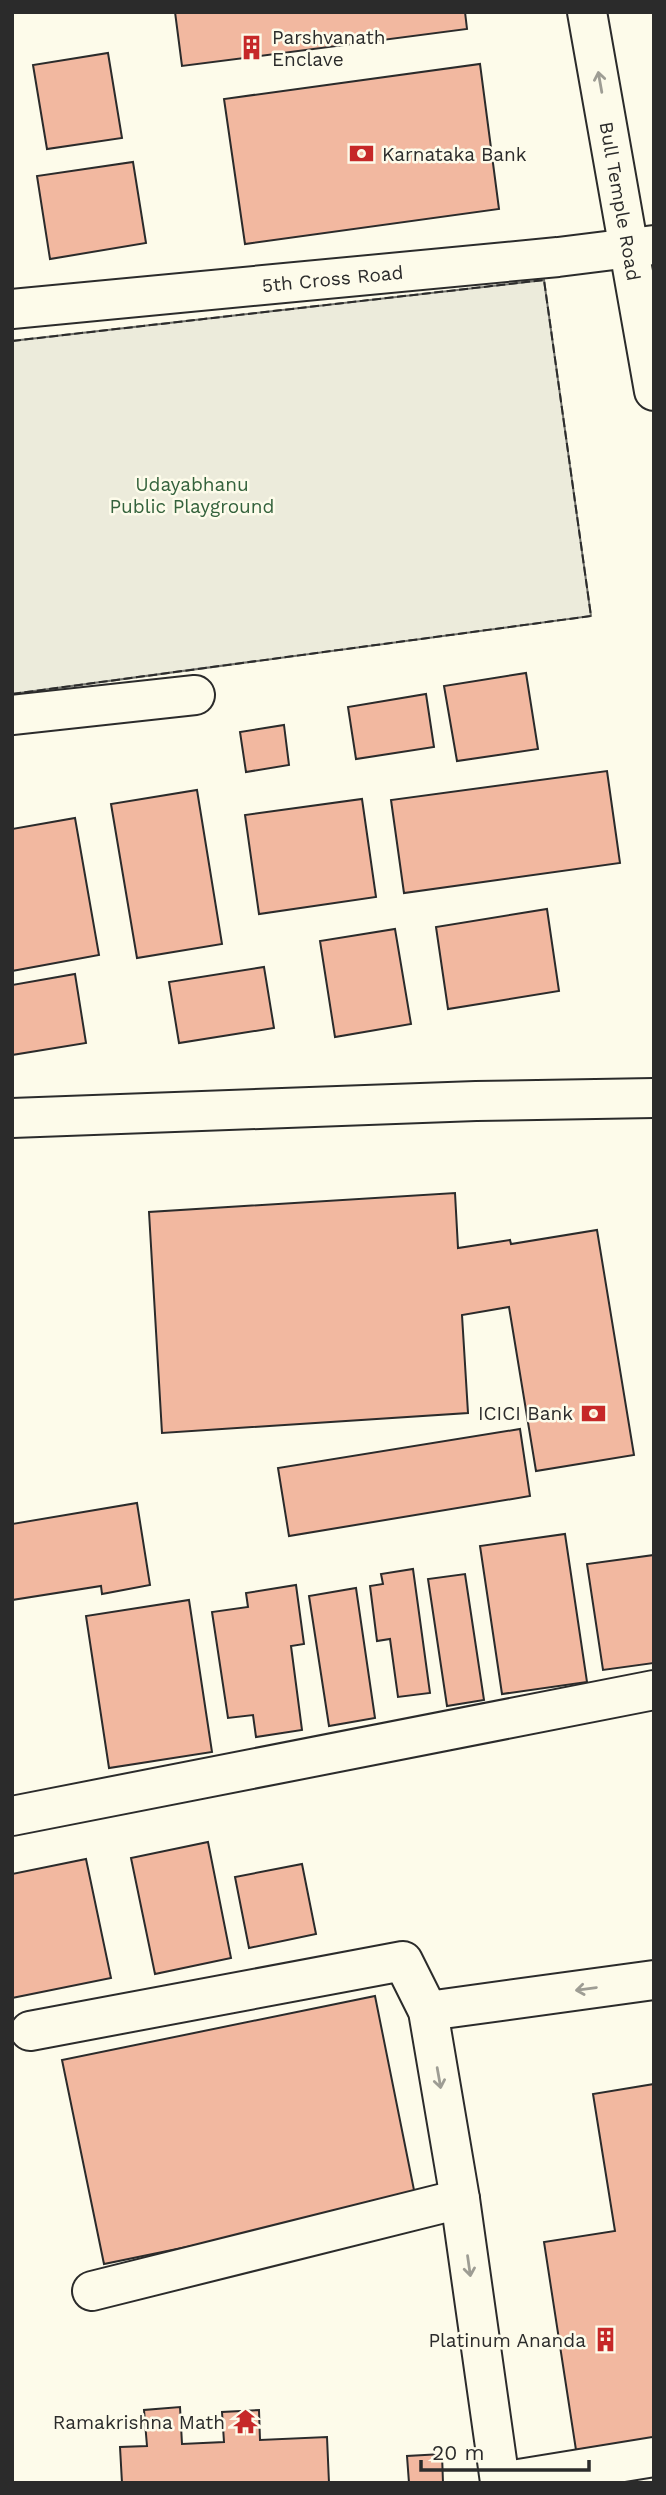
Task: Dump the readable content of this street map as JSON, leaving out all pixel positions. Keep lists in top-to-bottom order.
{
  "streets": {
    "street": ["Bull Temple Road", "5th Cross Road"]
  },
  "crossings": [
    ["Bull Temple Road", "5th Cross Road"]
  ],
  "one_way": ["Bull Temple Road"],
  "parks": ["Udayabhanu Public Playground"],
  "places": {
    "building": ["Parshvanath Enclave", "Platinum Ananda"],
    "bank": ["Karnataka Bank", "ICICI Bank"],
    "temple": ["Ramakrishna Math"]
  },
  "scale_bar": "20 m"
}
